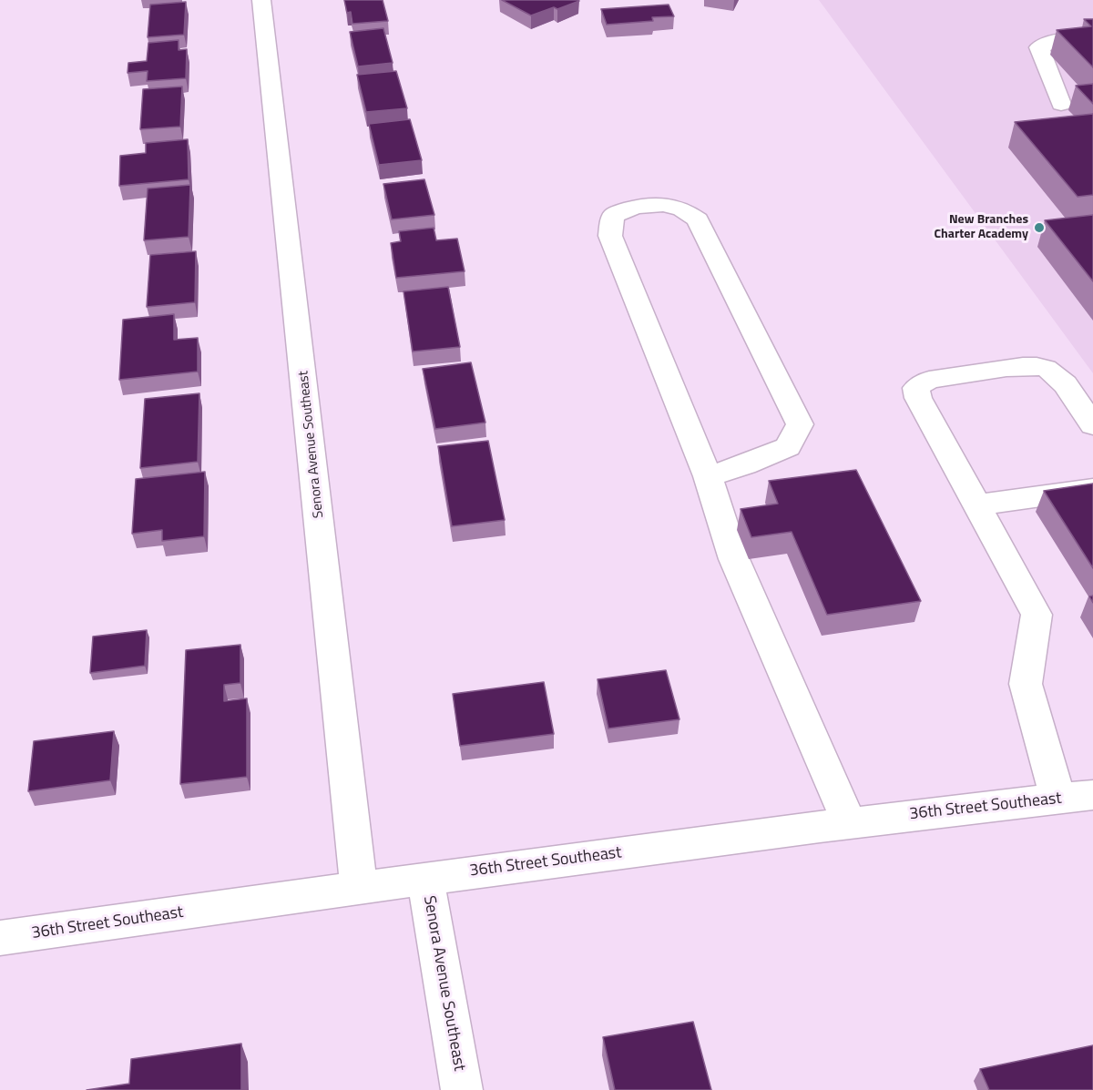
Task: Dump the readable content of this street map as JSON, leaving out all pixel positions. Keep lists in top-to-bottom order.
{
  "streets": {
    "street": ["Senora Avenue Southeast", "36th Street Southeast"]
  },
  "crossings": [
    ["Senora Avenue Southeast", "36th Street Southeast"]
  ],
  "places": ["New Branches Charter Academy"]
}
